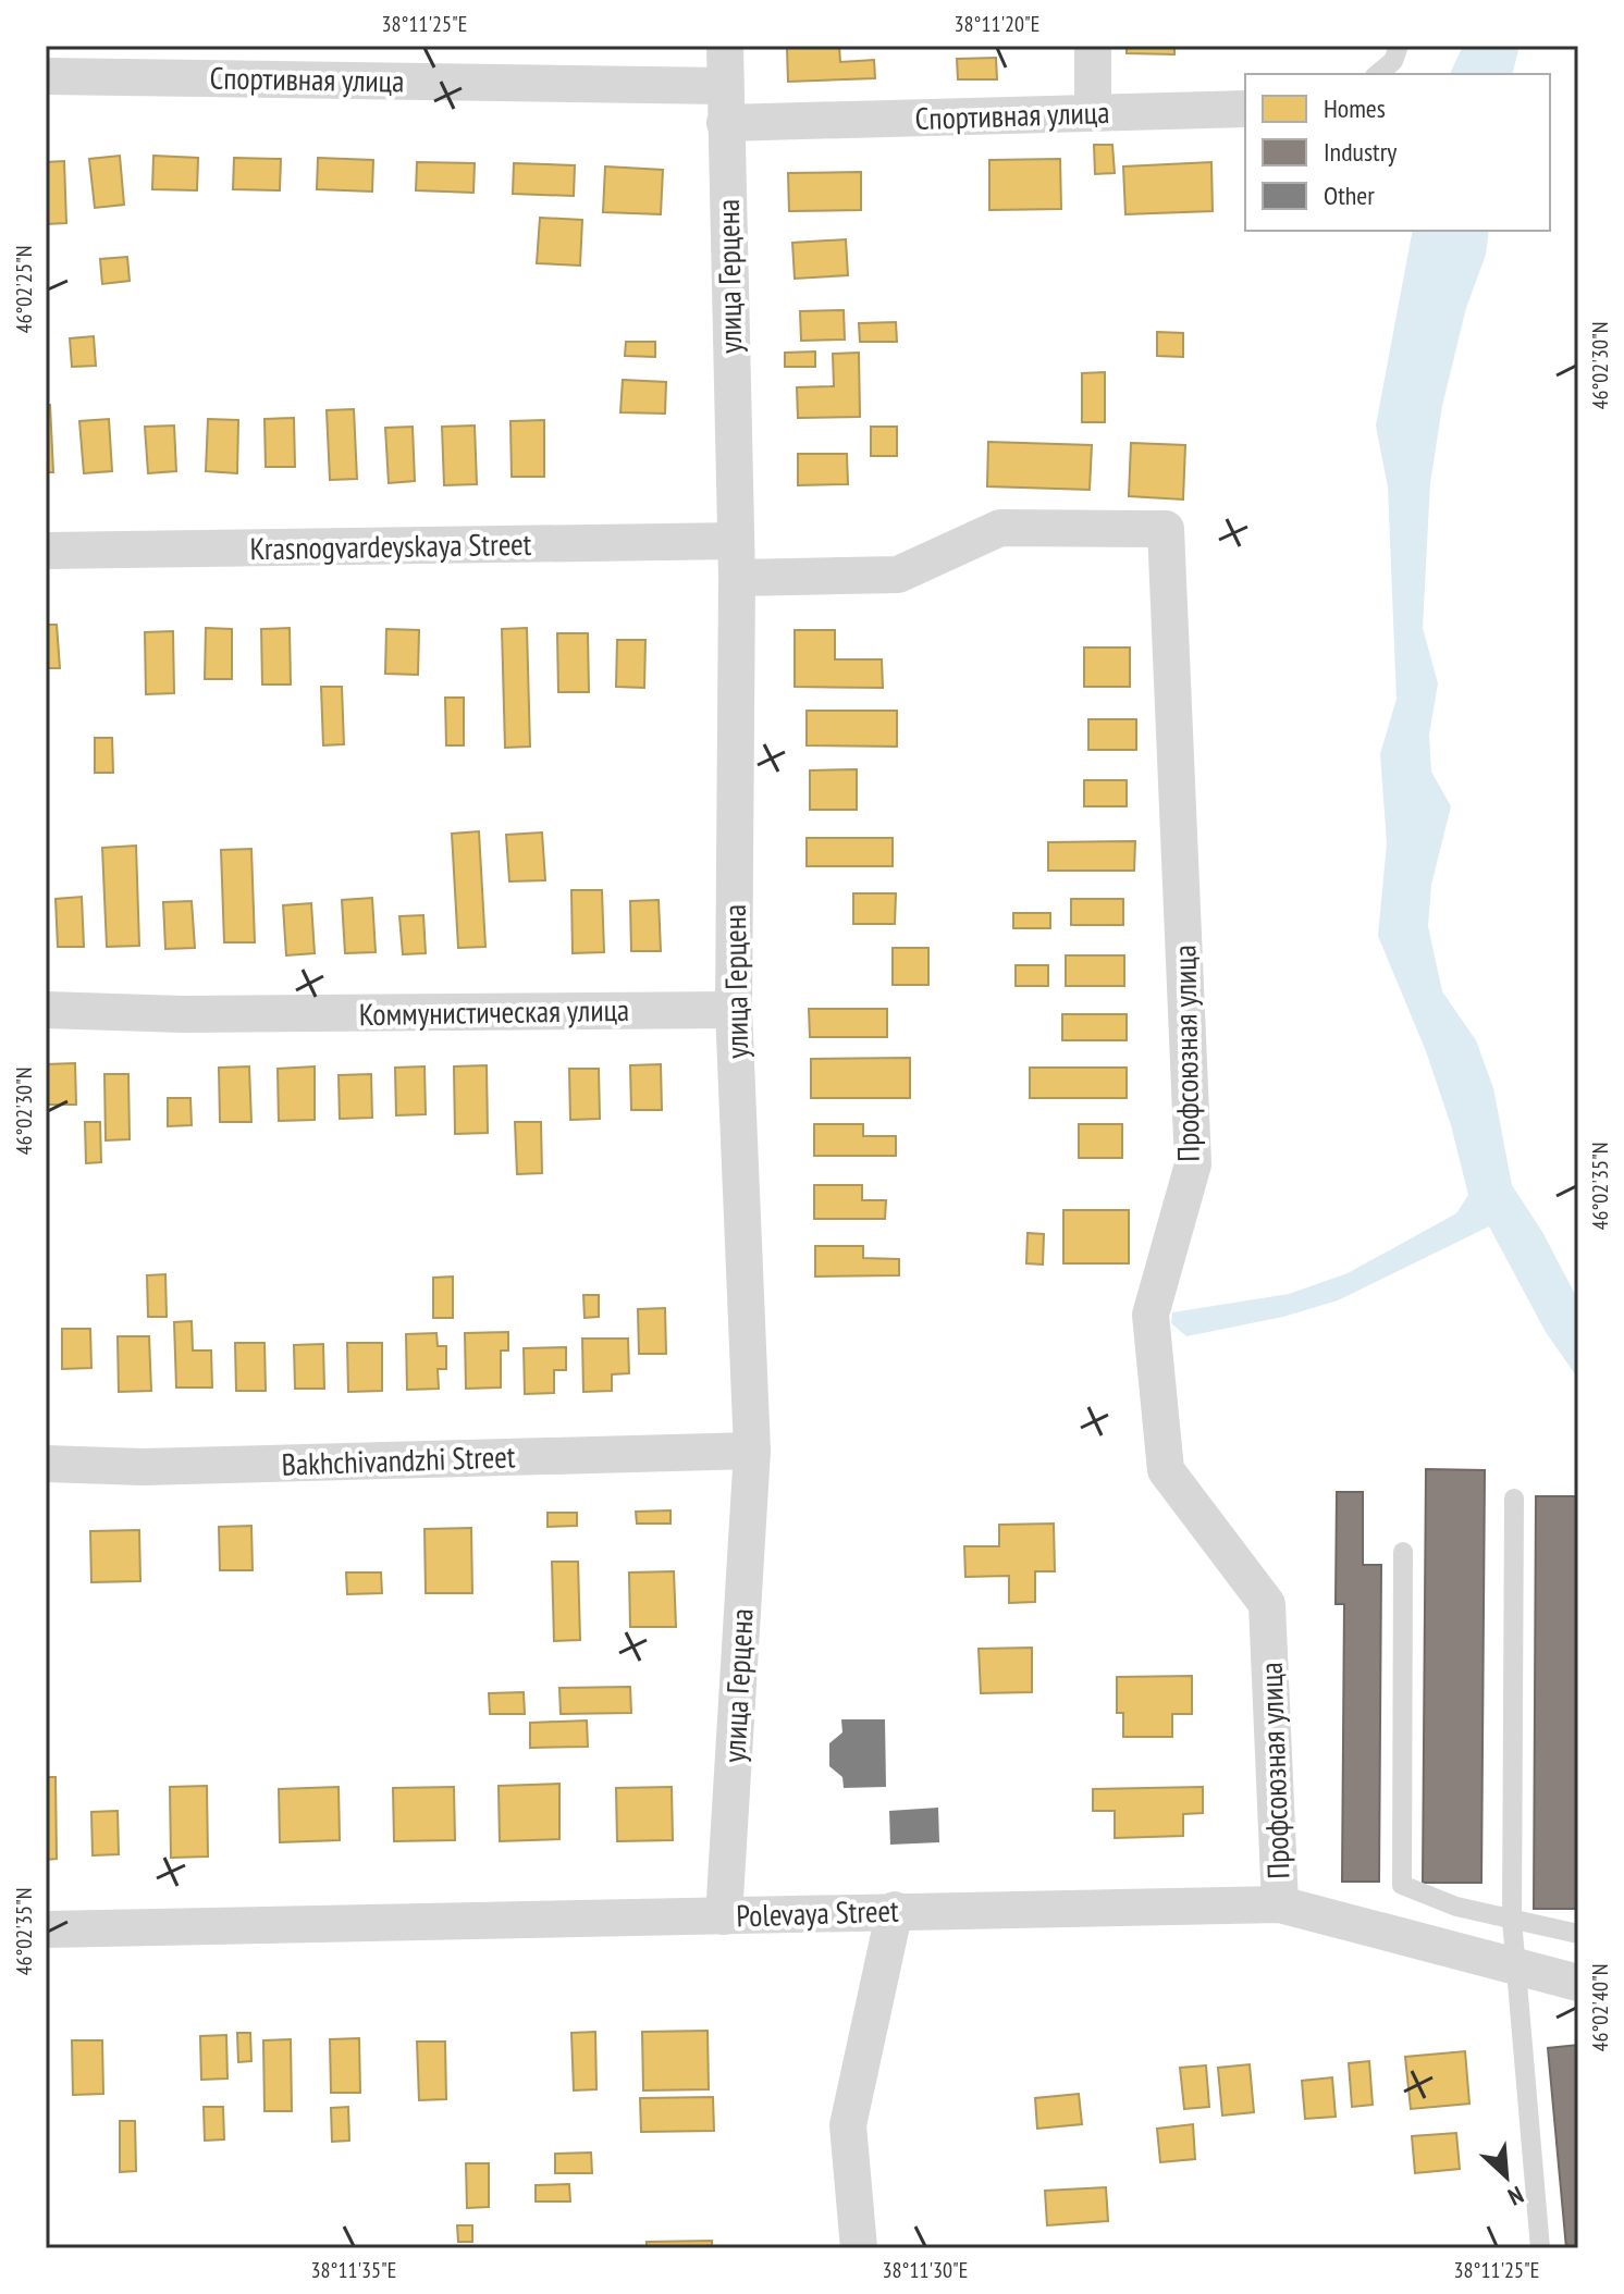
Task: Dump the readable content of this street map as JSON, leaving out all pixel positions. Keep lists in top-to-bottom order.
{
  "streets": {
    "street": [
      "Спортивная улица",
      "улица Герцена",
      "Krasnogvardeyskaya Street",
      "Коммунистическая улица",
      "Профсоюзная улица",
      "Bakhchivandzhi Street",
      "Polevaya Street"
    ]
  },
  "crossings": [
    ["Спортивная улица", "улица Герцена"],
    ["улица Герцена", "Krasnogvardeyskaya Street"],
    ["улица Герцена", "Коммунистическая улица"],
    ["улица Герцена", "Профсоюзная улица"],
    ["улица Герцена", "Bakhchivandzhi Street"],
    ["улица Герцена", "Polevaya Street"],
    ["Профсоюзная улица", "Polevaya Street"]
  ],
  "legend": ["Homes", "Industry", "Other"],
  "north": "bottom right",
  "coordinates": [
    "38°11'25\"E",
    "38°11'20\"E",
    "46°02'25\"N",
    "46°02'30\"N",
    "46°02'35\"N",
    "46°02'40\"N",
    "38°11'35\"E",
    "38°11'30\"E"
  ]
}
